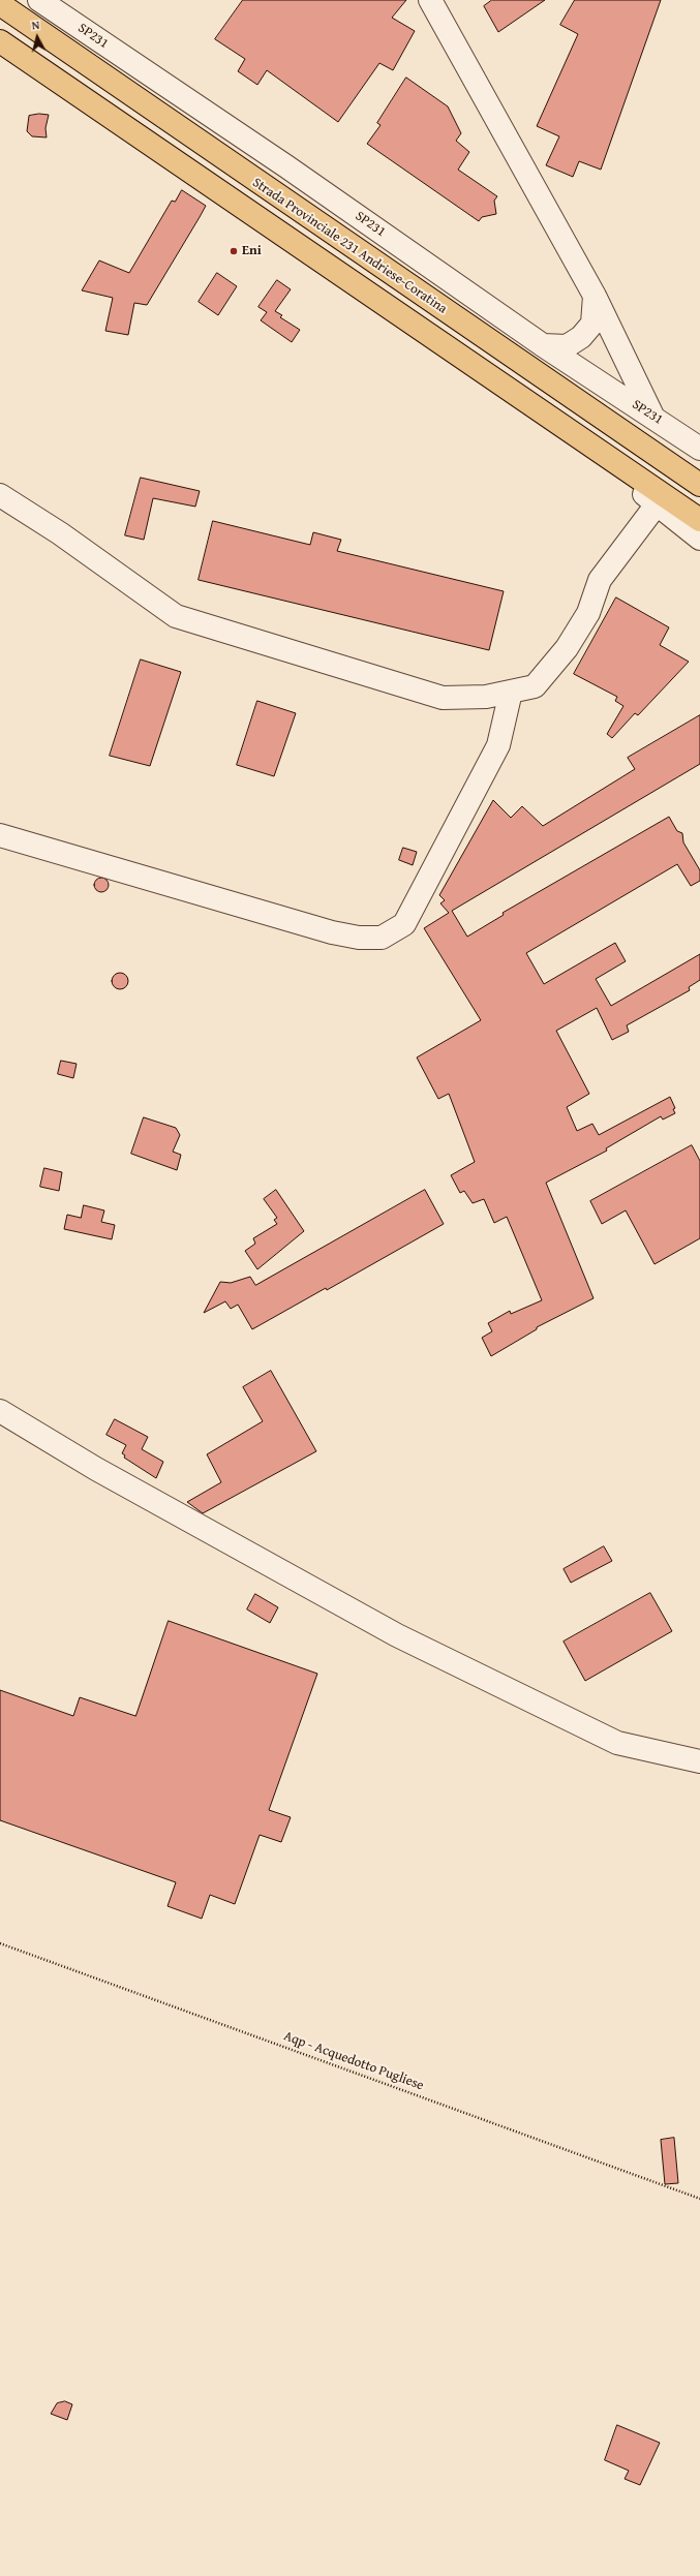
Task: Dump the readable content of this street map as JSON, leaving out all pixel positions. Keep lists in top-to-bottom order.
{
  "streets": {
    "highway": ["SP231", "Strada Provinciale 231 Andriese-Coratina"],
    "path": ["Aqp - Acquedotto Pugliese"]
  },
  "places": ["Eni"],
  "north": "top"
}
